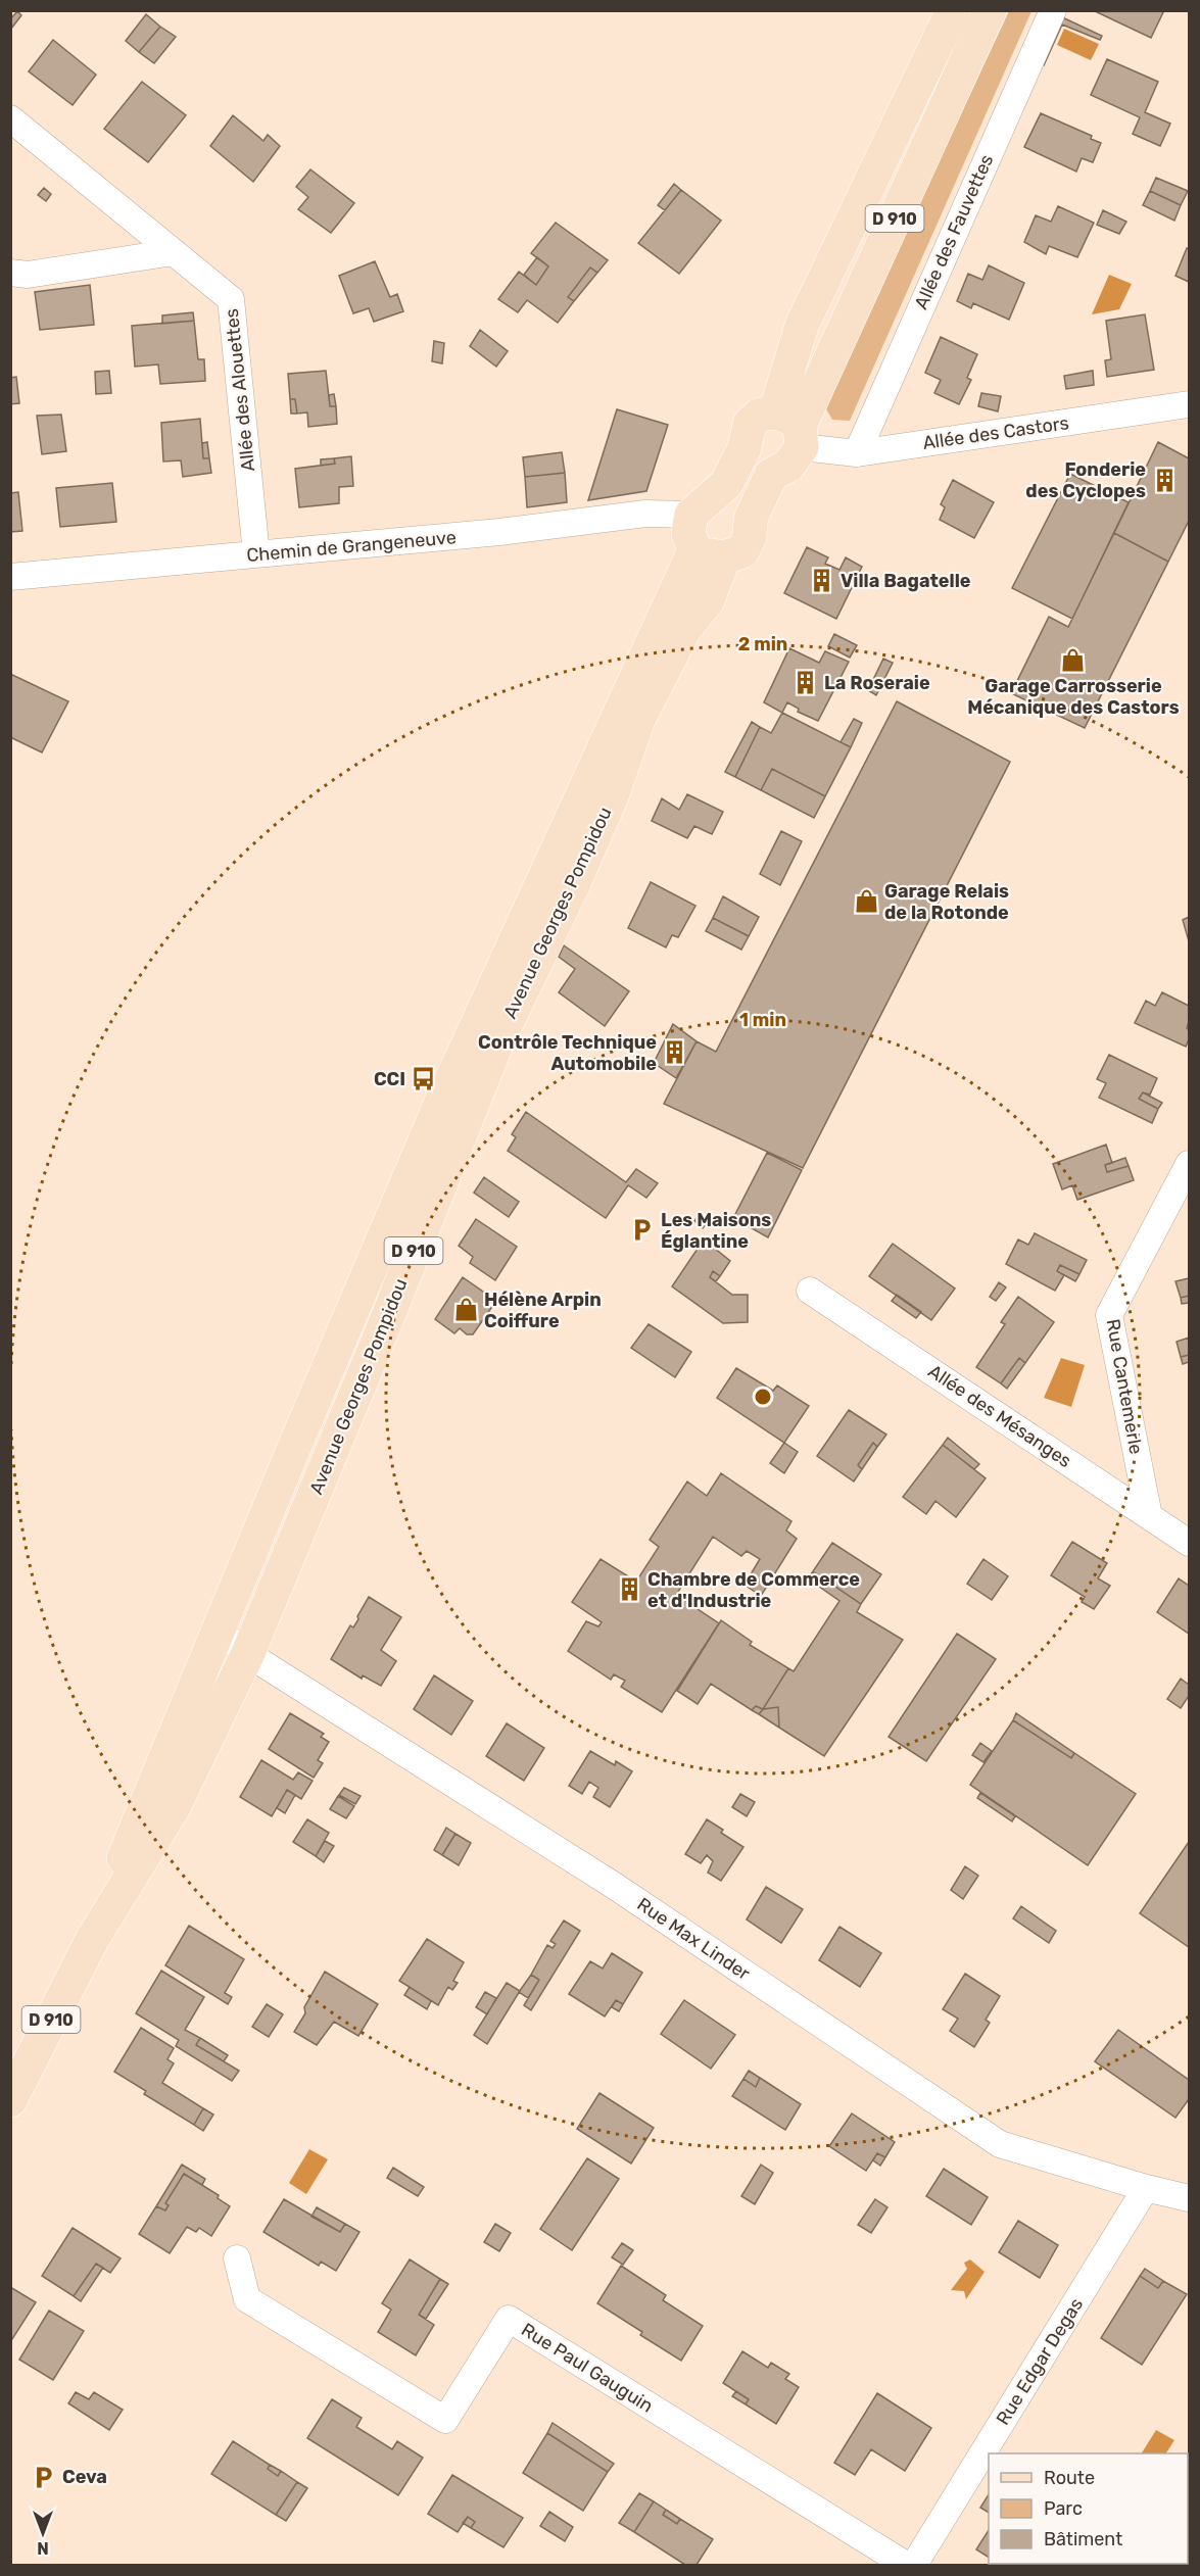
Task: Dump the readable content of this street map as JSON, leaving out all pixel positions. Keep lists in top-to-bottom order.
{
  "streets": {
    "main road": ["D 910", "Avenue Georges Pompidou"],
    "street": [
      "Allée des Fauvettes",
      "Allée des Alouettes",
      "Allée des Castors",
      "Chemin de Grangeneuve",
      "Rue Cantemerle",
      "Allée des Mésanges",
      "Rue Max Linder",
      "Rue Edgar Degas",
      "Rue Paul Gauguin"
    ]
  },
  "crossings": [
    ["Allée des Fauvettes", "Allée des Castors"],
    ["Allée des Alouettes", "Chemin de Grangeneuve"],
    ["Allée des Castors", "Avenue Georges Pompidou"],
    ["Chemin de Grangeneuve", "Avenue Georges Pompidou"],
    ["Avenue Georges Pompidou", "Rue Max Linder"],
    ["Rue Cantemerle", "Allée des Mésanges"],
    ["Rue Max Linder", "Rue Edgar Degas"]
  ],
  "places": {
    "building": [
      "Fonderie des Cyclopes",
      "Villa Bagatelle",
      "La Roseraie",
      "Contrôle Technique Automobile",
      "Chambre de Commerce et d'Industrie"
    ],
    "shop": ["Garage Carrosserie Mécanique des Castors", "Garage Relais de la Rotonde", "Hélène Arpin Coiffure"],
    "bus stop": ["CCI"],
    "parking": ["Les Maisons Églantine", "Ceva"]
  },
  "legend": ["Route", "Parc", "Bâtiment"],
  "north": "bottom",
  "rings": ["2 min", "1 min"]
}
